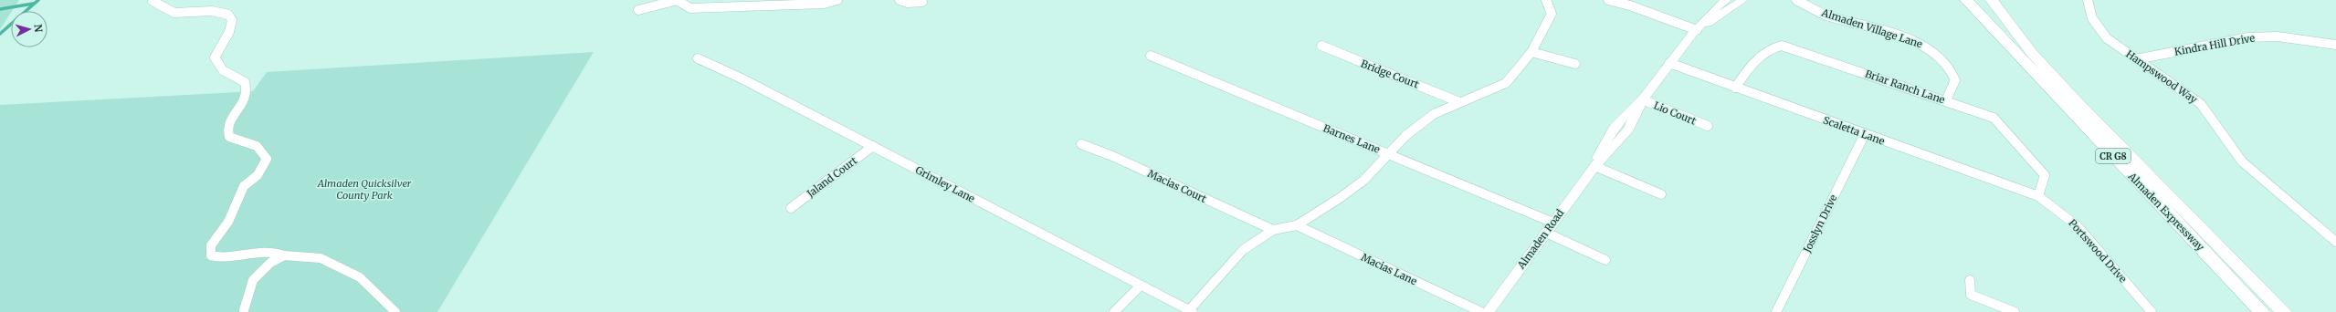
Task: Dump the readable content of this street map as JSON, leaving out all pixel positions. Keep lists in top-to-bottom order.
{
  "streets": {
    "main road": ["CR G8", "Almaden Expressway"],
    "street": [
      "Almaden Village Lane",
      "Kindra Hill Drive",
      "Bridge Court",
      "Hampswood Way",
      "Briar Ranch Lane",
      "Lio Court",
      "Scaletta Lane",
      "Barnes Lane",
      "Jaland Court",
      "Grimley Lane",
      "Macias Court",
      "Josslyn Drive",
      "Almaden Road",
      "Portswood Drive",
      "Macias Lane"
    ]
  },
  "crossings": [
    ["Almaden Village Lane", "Briar Ranch Lane"],
    ["Kindra Hill Drive", "Hampswood Way"],
    ["Briar Ranch Lane", "Scaletta Lane"],
    ["Briar Ranch Lane", "Portswood Drive"],
    ["Lio Court", "Almaden Road"],
    ["Scaletta Lane", "Josslyn Drive"],
    ["Scaletta Lane", "Almaden Road"],
    ["Scaletta Lane", "Portswood Drive"],
    ["Barnes Lane", "Almaden Road"],
    ["Jaland Court", "Grimley Lane"]
  ],
  "parks": ["Almaden Quicksilver County Park"],
  "north": "right"
}
